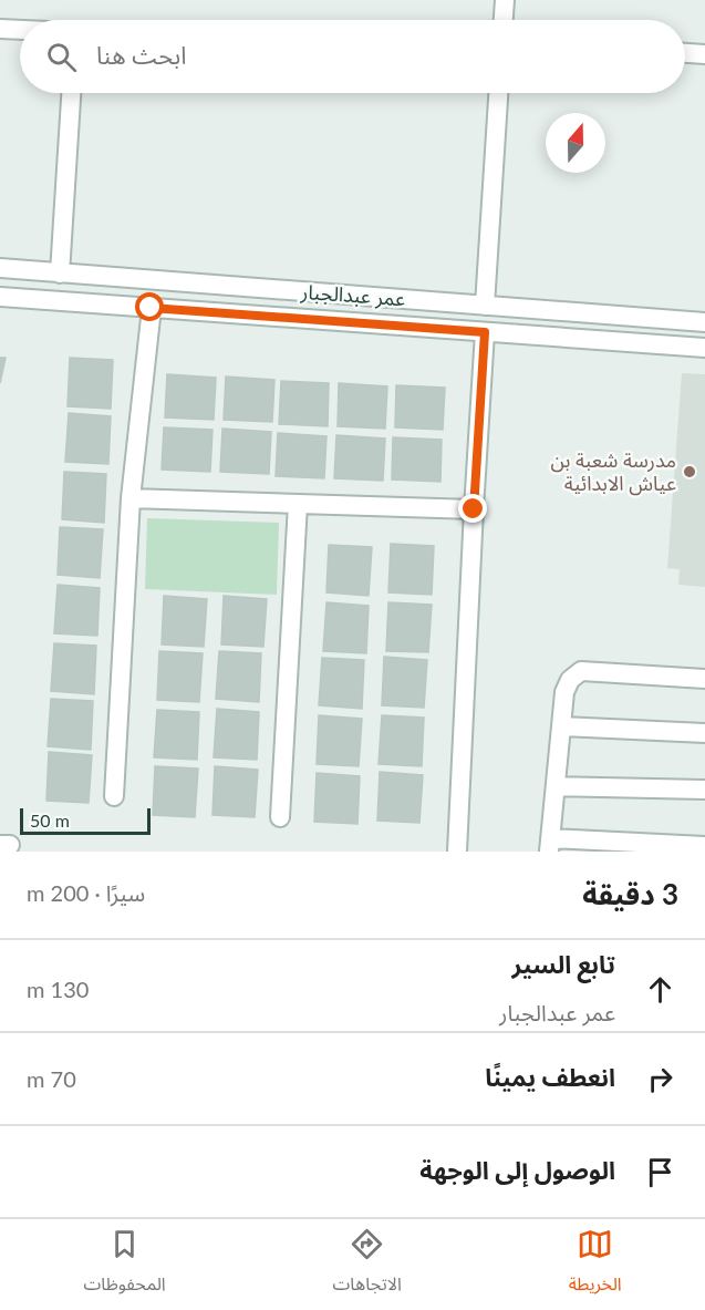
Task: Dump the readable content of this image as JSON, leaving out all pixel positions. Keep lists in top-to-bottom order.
{
  "streets": {
    "street": ["عمر عبدالجبار"]
  },
  "places": ["مدرسة شعبة بن عياش الابدائية"],
  "scale_bar": "50 m",
  "north": "top",
  "page": {
    "search": "ابحث هنا",
    "scale": "50 m",
    "heading": ["3 دقيقة", "سيرًا · 200 m"],
    "list": [
      ["تابع السير", "عمر عبدالجبار", "130 m"],
      ["انعطف يمينًا", "70 m"],
      "الوصول إلى الوجهة"
    ],
    "nav": ["الخريطة", "الاتجاهات", "المحفوظات"]
  }
}
